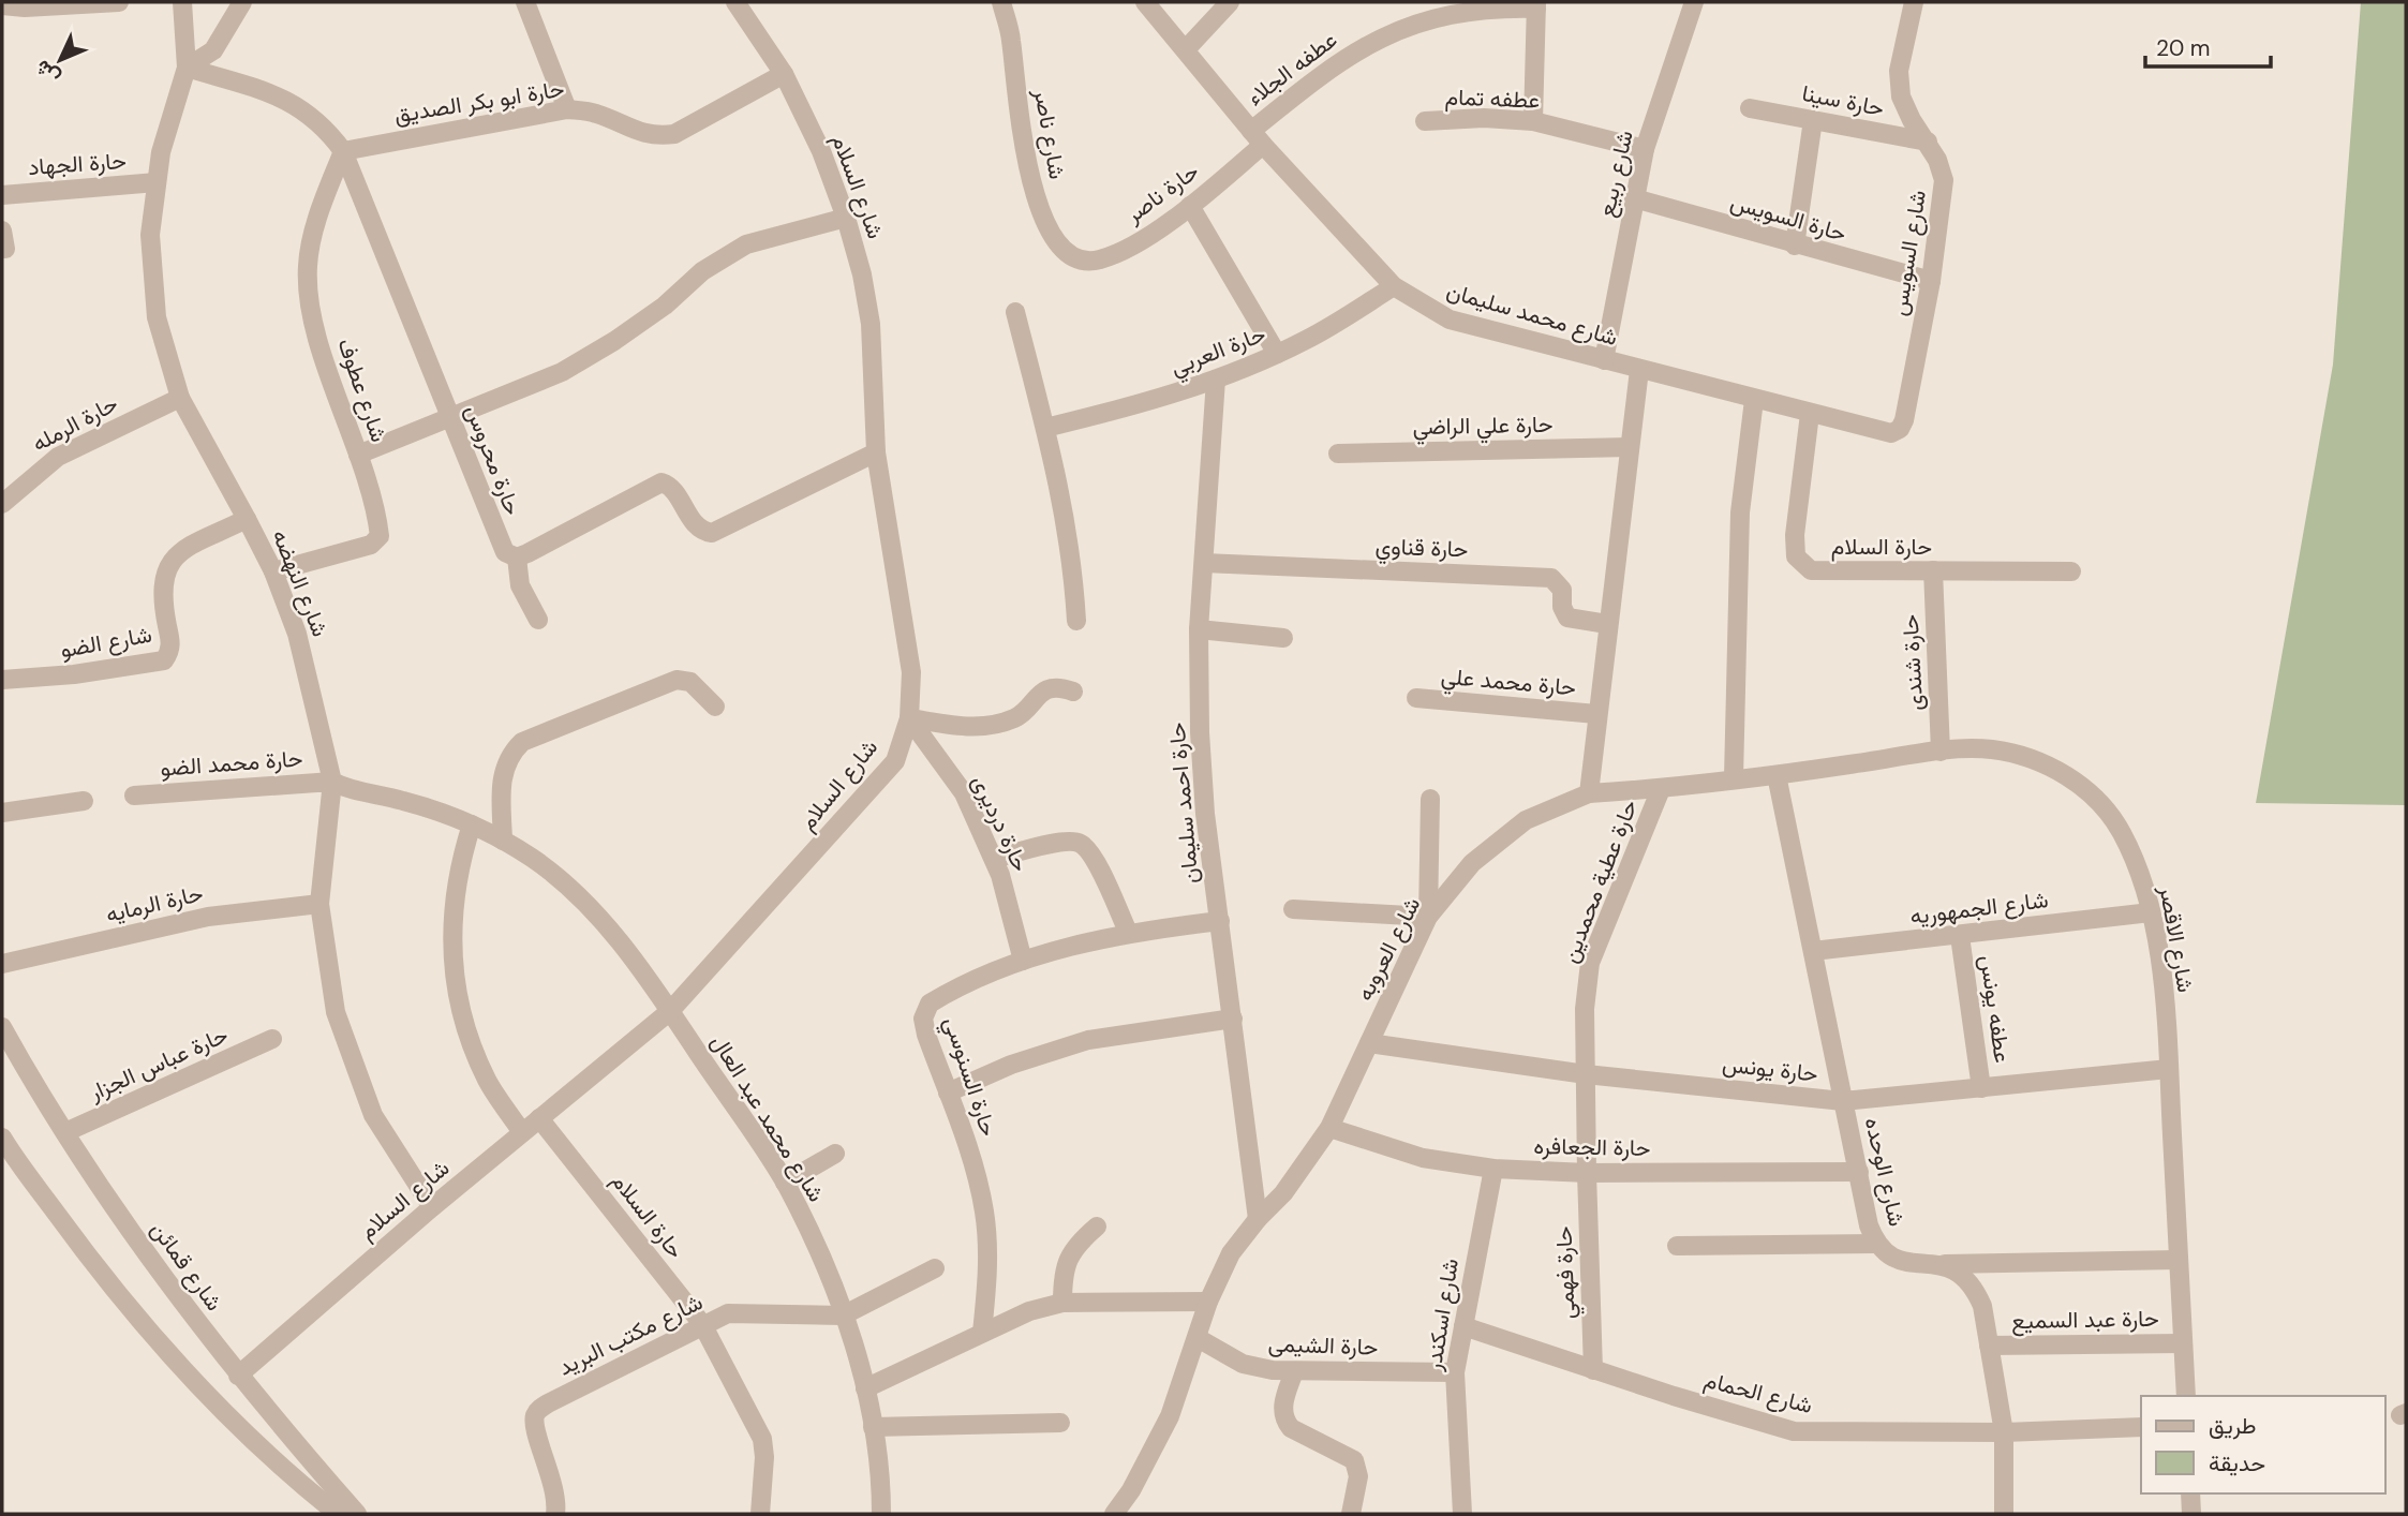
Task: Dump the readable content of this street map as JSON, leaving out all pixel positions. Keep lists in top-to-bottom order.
{
  "streets": {
    "street": [
      "عطفه الجلاء",
      "عطفه تمام",
      "حارة سينا",
      "حارة ابو بكر الصديق",
      "شارع ناصر",
      "حارة الجهاد",
      "شارع ربيع",
      "شارع السلام",
      "حارة ناصر",
      "حارة السويس",
      "شارع السويس",
      "شارع محمد سليمان",
      "حارة العربي",
      "شارع عطوف",
      "حارة الرمله",
      "حارة علي الراضي",
      "حارة محروس",
      "حارة السلام",
      "حارة قناوي",
      "شارع النهضه",
      "شارع الضو",
      "حارة شندى",
      "حارة محمد علي",
      "حارة محمد الضو",
      "حارة احمد سليمان",
      "حارة درديرى",
      "حارة عطية محمدين",
      "حارة الرمايه",
      "شارع الجمهوريه",
      "شارع الاقصر",
      "شارع العروبه",
      "عطفه يونس",
      "حارة عباس الجزار",
      "حارة يونس",
      "حارة السنوسي",
      "شارع محمد عبد العال",
      "حارة الجعافره",
      "شارع الوحده",
      "شارع قمائن",
      "حارة فهمي",
      "شارع اسكندر",
      "حارة عبد السميع",
      "شارع مكتب البريد",
      "حارة الشيمى",
      "شارع الحمام"
    ]
  },
  "crossings": [
    ["عطفه الجلاء", "حارة ناصر"],
    ["عطفه الجلاء", "شارع محمد سليمان"],
    ["عطفه تمام", "شارع ربيع"],
    ["حارة سينا", "شارع السويس"],
    ["حارة ابو بكر الصديق", "شارع السلام"],
    ["حارة ابو بكر الصديق", "شارع عطوف"],
    ["حارة ابو بكر الصديق", "حارة محروس"],
    ["شارع ناصر", "حارة ناصر"],
    ["حارة الجهاد", "شارع النهضه"],
    ["شارع ربيع", "حارة السويس"],
    ["شارع ربيع", "شارع محمد سليمان"],
    ["شارع السلام", "حارة السلام"],
    ["شارع السلام", "شارع النهضه"],
    ["شارع السلام", "حارة درديرى"],
    ["شارع السلام", "شارع محمد عبد العال"],
    ["شارع السلام", "شارع قمائن"],
    ["حارة ناصر", "شارع محمد سليمان"],
    ["حارة السويس", "شارع السويس"],
    ["شارع السويس", "شارع محمد سليمان"],
    ["شارع السويس", "حارة السلام"],
    ["شارع محمد سليمان", "حارة العربي"],
    ["شارع محمد سليمان", "حارة السلام"],
    ["حارة العربي", "حارة احمد سليمان"],
    ["شارع عطوف", "حارة محروس"],
    ["شارع عطوف", "شارع النهضه"],
    ["حارة الرمله", "شارع النهضه"],
    ["حارة محروس", "شارع النهضه"],
    ["حارة السلام", "حارة شندى"],
    ["حارة السلام", "شارع مكتب البريد"],
    ["حارة قناوي", "حارة احمد سليمان"],
    ["شارع النهضه", "شارع الضو"],
    ["شارع النهضه", "حارة محمد الضو"],
    ["شارع النهضه", "حارة الرمايه"],
    ["حارة شندى", "شارع الاقصر"],
    ["حارة احمد سليمان", "شارع العروبه"],
    ["حارة احمد سليمان", "حارة السنوسي"],
    ["حارة درديرى", "حارة السنوسي"],
    ["حارة عطية محمدين", "شارع الاقصر"],
    ["حارة عطية محمدين", "حارة يونس"],
    ["حارة عطية محمدين", "حارة الجعافره"],
    ["حارة عطية محمدين", "حارة فهمي"],
    ["شارع الجمهوريه", "شارع الاقصر"],
    ["شارع الجمهوريه", "عطفه يونس"],
    ["شارع الجمهوريه", "شارع الوحده"],
    ["شارع الاقصر", "شارع العروبه"],
    ["شارع الاقصر", "حارة يونس"],
    ["شارع الاقصر", "شارع الوحده"],
    ["شارع الاقصر", "حارة عبد السميع"],
    ["شارع العروبه", "حارة يونس"],
    ["شارع العروبه", "حارة الجعافره"],
    ["شارع العروبه", "حارة الشيمى"],
    ["عطفه يونس", "حارة يونس"],
    ["حارة عباس الجزار", "شارع قمائن"],
    ["حارة يونس", "شارع الوحده"],
    ["شارع محمد عبد العال", "شارع مكتب البريد"],
    ["حارة الجعافره", "شارع الوحده"],
    ["حارة الجعافره", "حارة فهمي"],
    ["حارة الجعافره", "شارع اسكندر"],
    ["حارة فهمي", "شارع الحمام"],
    ["شارع اسكندر", "حارة الشيمى"],
    ["شارع اسكندر", "شارع الحمام"]
  ],
  "legend": ["طريق", "حديقة"],
  "scale_bar": "20 m",
  "north": "bottom left"
}
